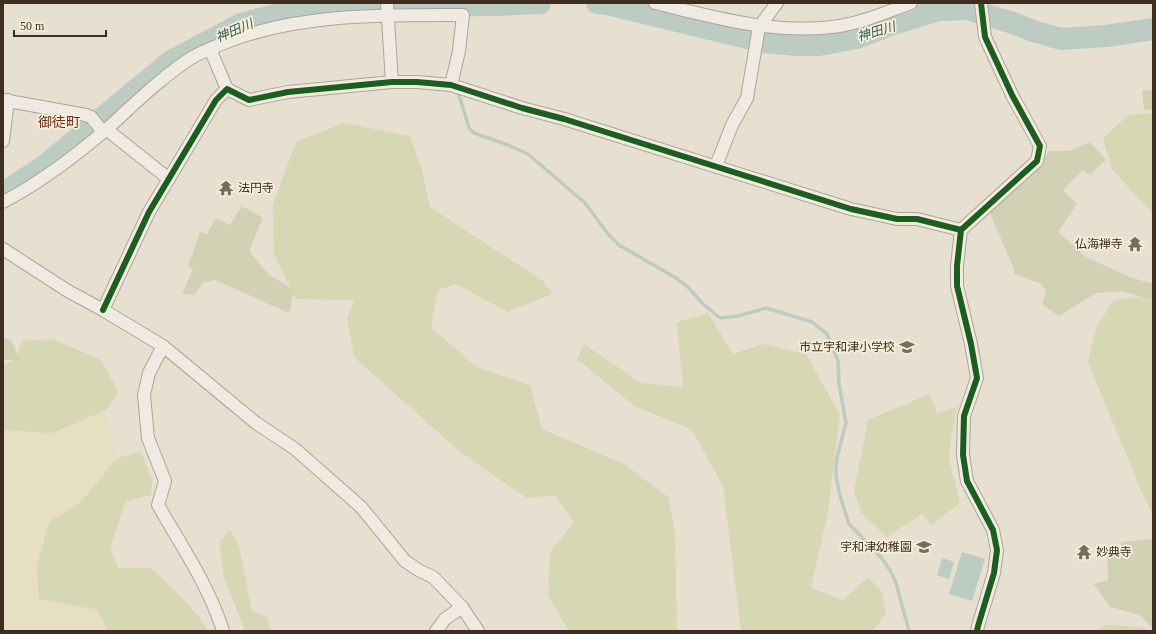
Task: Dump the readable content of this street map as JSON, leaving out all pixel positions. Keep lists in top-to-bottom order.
{
  "districts": ["御徒町"],
  "water": ["神田川"],
  "places": {
    "temple": ["法円寺", "仏海禅寺", "妙典寺"],
    "school or university": ["市立宇和津小学校", "宇和津幼稚園"]
  },
  "scale_bar": "50 m"
}
